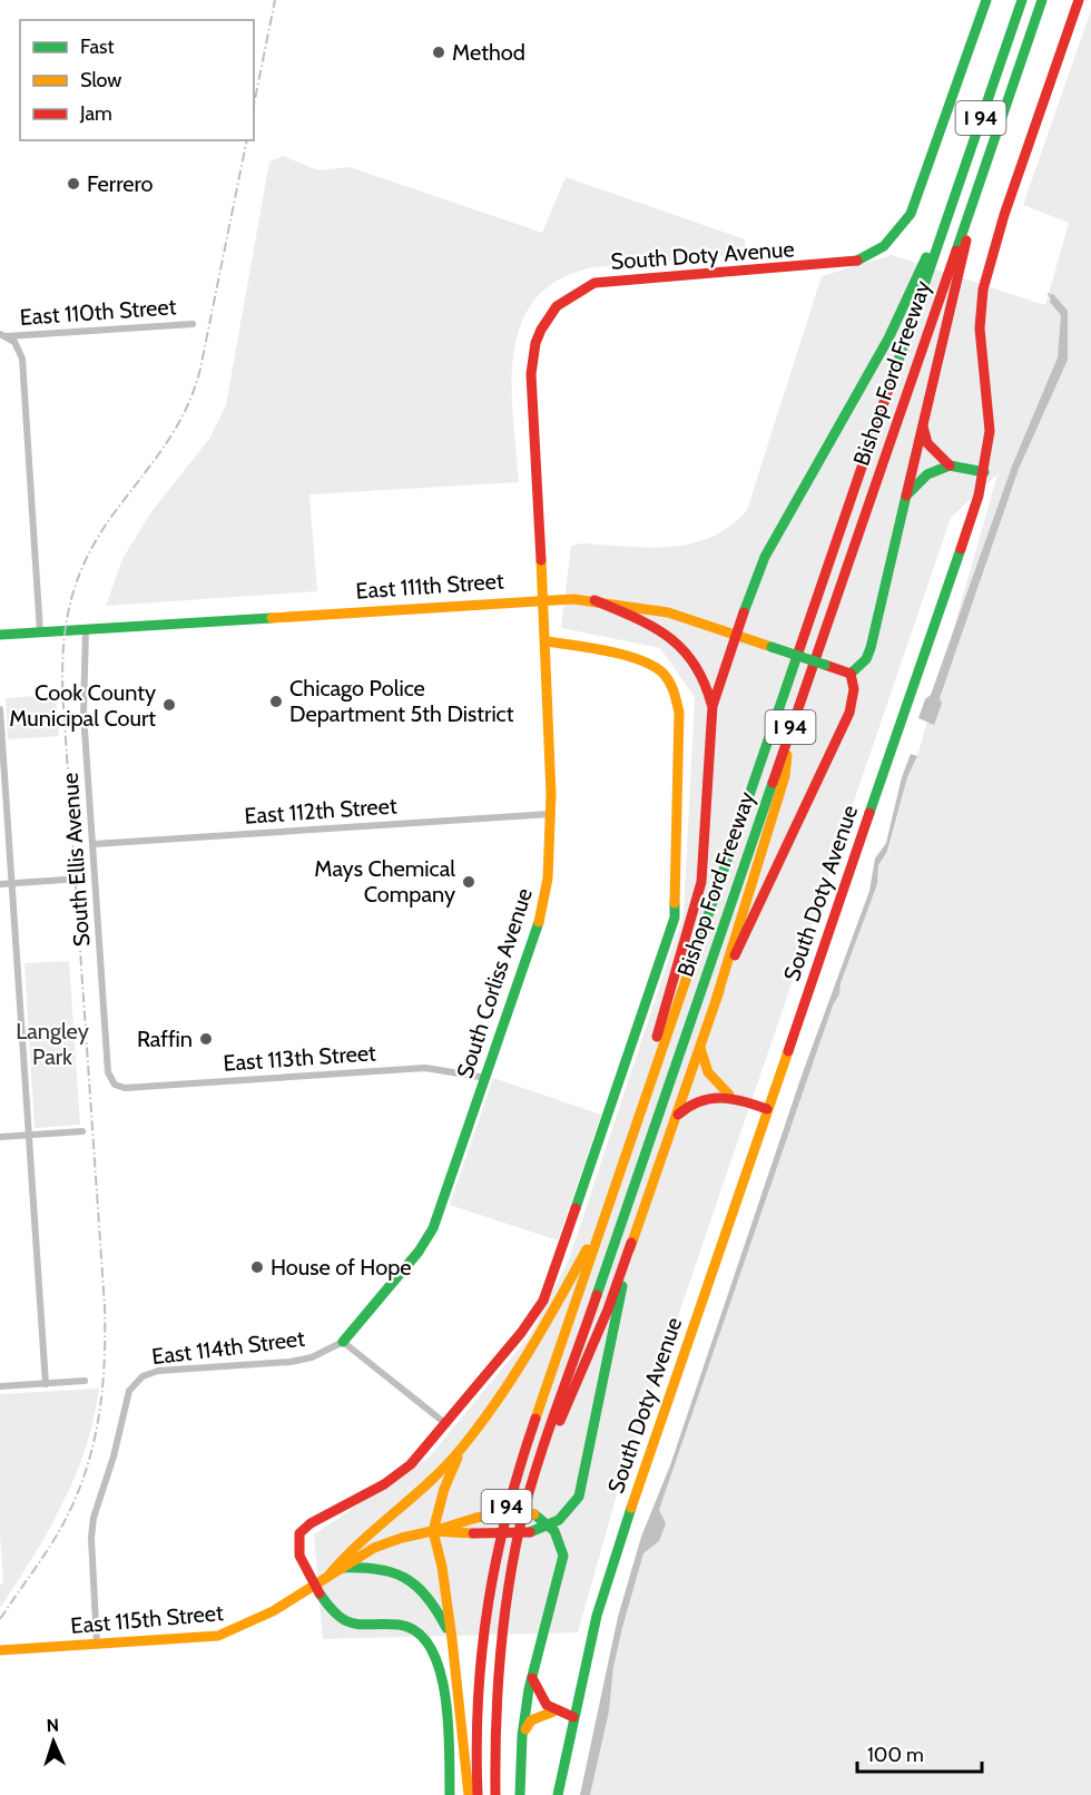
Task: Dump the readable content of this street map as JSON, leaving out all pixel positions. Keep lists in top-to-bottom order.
{
  "streets": {
    "main road": [
      "I 94",
      "South Doty Avenue",
      "Bishop Ford Freeway",
      "East 111th Street",
      "South Corliss Avenue",
      "East 115th Street"
    ],
    "street": [
      "East 110th Street",
      "East 112th Street",
      "South Ellis Avenue",
      "East 113th Street",
      "East 114th Street"
    ]
  },
  "crossings": [
    ["South Doty Avenue", "East 111th Street"],
    ["South Doty Avenue", "South Corliss Avenue"],
    ["East 111th Street", "South Ellis Avenue"],
    ["East 111th Street", "South Corliss Avenue"],
    ["East 112th Street", "South Ellis Avenue"],
    ["East 112th Street", "South Corliss Avenue"],
    ["South Ellis Avenue", "East 113th Street"],
    ["South Corliss Avenue", "East 113th Street"],
    ["South Corliss Avenue", "East 114th Street"],
    ["East 114th Street", "East 115th Street"]
  ],
  "parks": ["Langley Park"],
  "places": [
    "Method",
    "Ferrero",
    "Chicago Police Department 5th District",
    "Cook County Municipal Court",
    "Mays Chemical Company",
    "Raffin",
    "House of Hope"
  ],
  "legend": ["Fast", "Slow", "Jam"],
  "scale_bar": "100 m",
  "north": "top"
}
